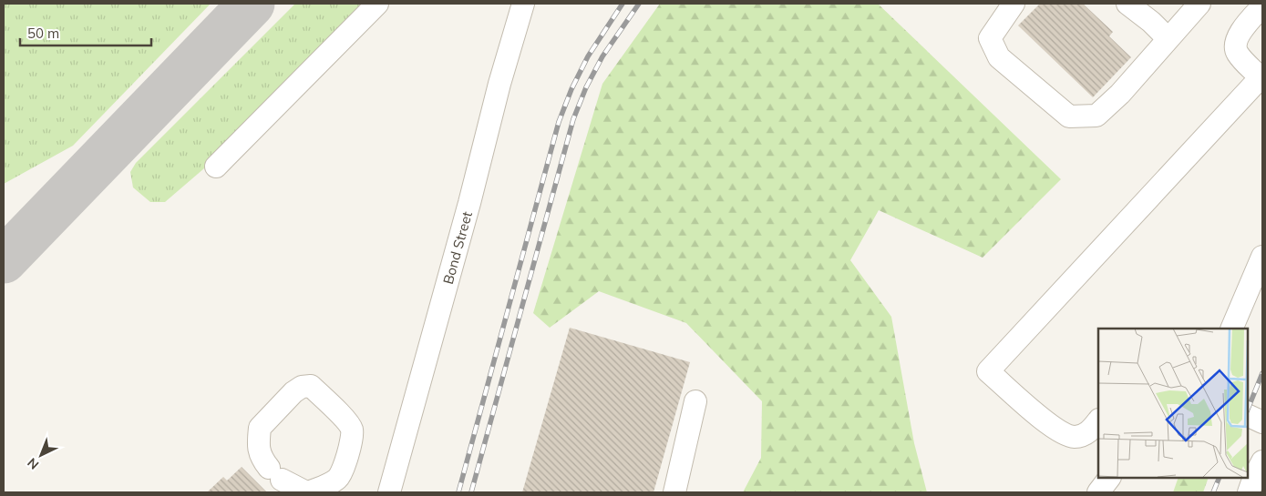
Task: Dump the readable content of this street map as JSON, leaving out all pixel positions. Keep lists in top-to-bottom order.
{
  "streets": {
    "street": ["Bond Street"]
  },
  "scale_bar": "50 m",
  "north": "bottom left"
}
